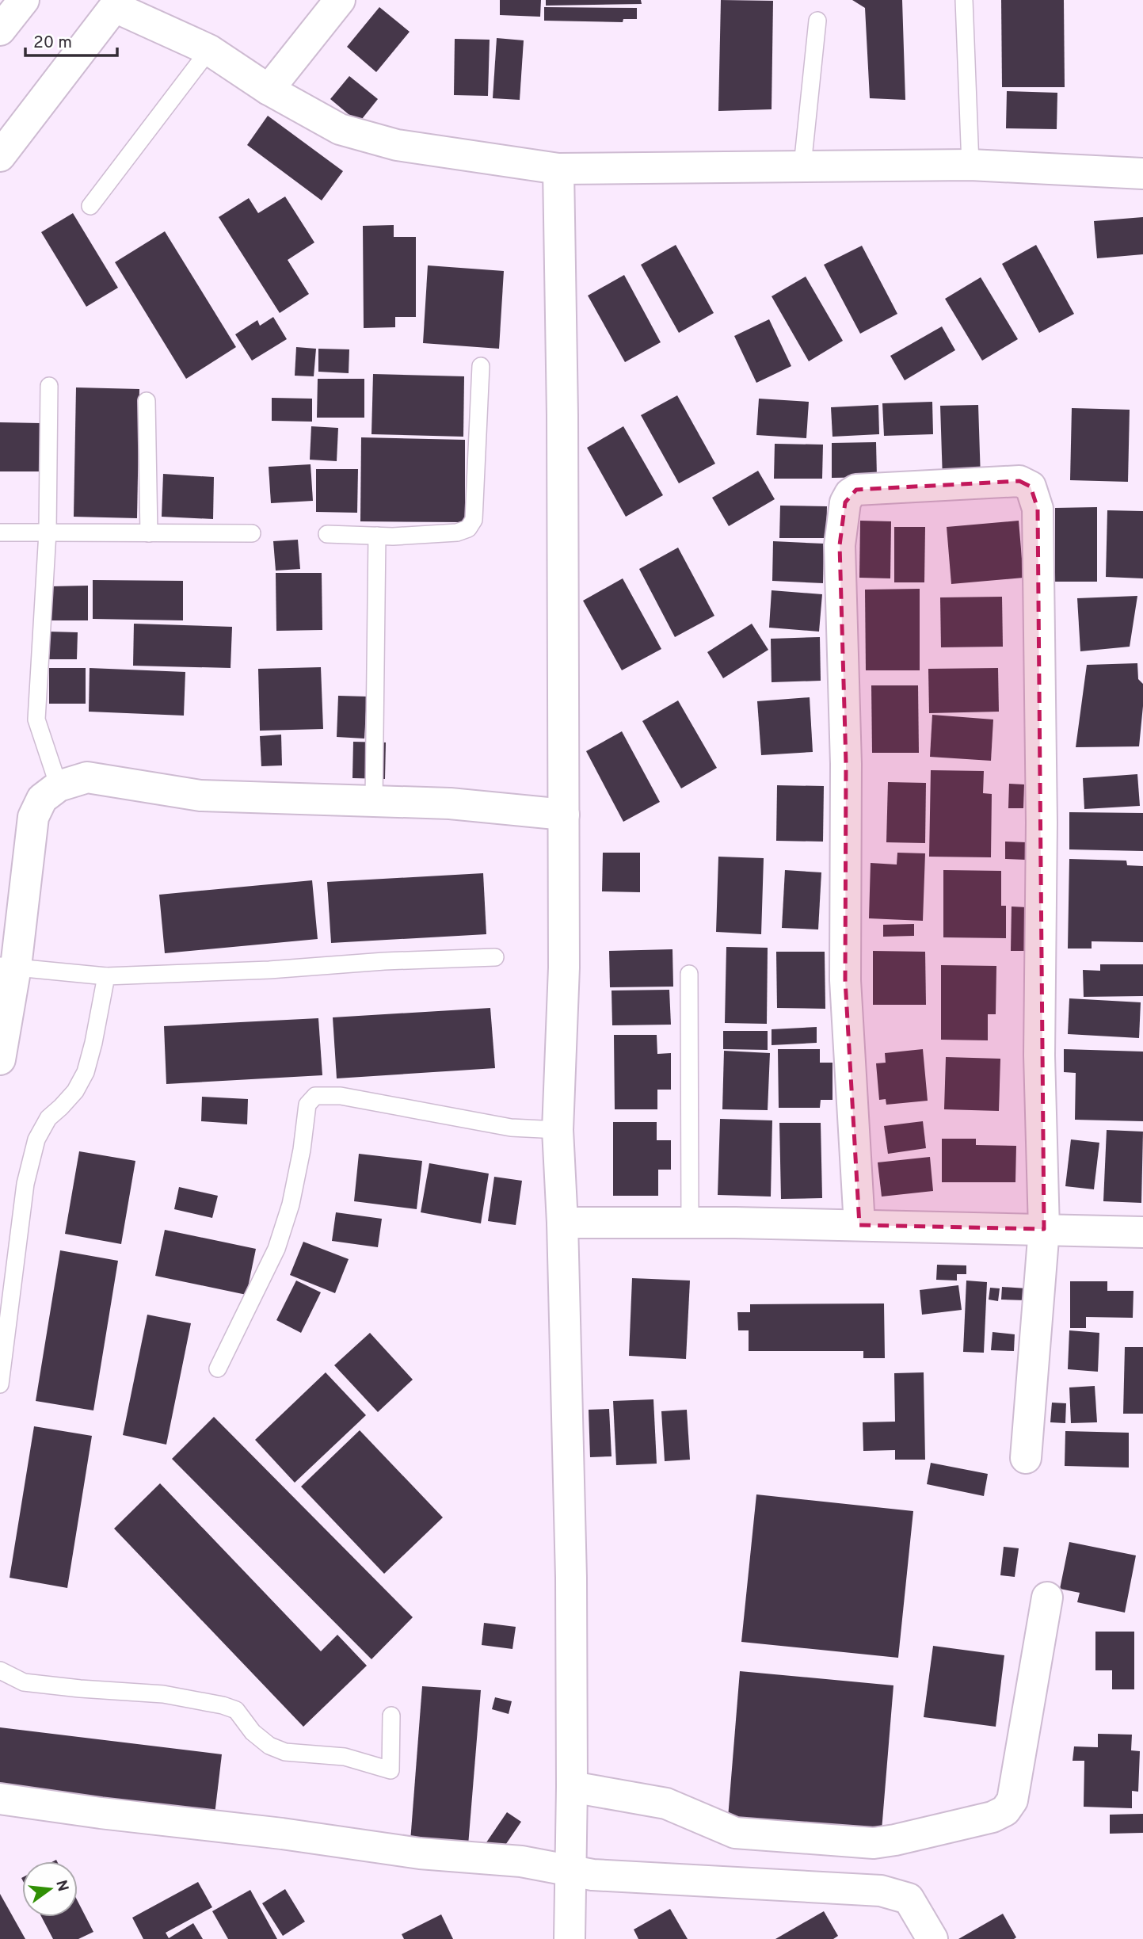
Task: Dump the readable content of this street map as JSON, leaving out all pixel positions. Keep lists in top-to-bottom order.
{
  "scale_bar": "20 m",
  "north": "right"
}
